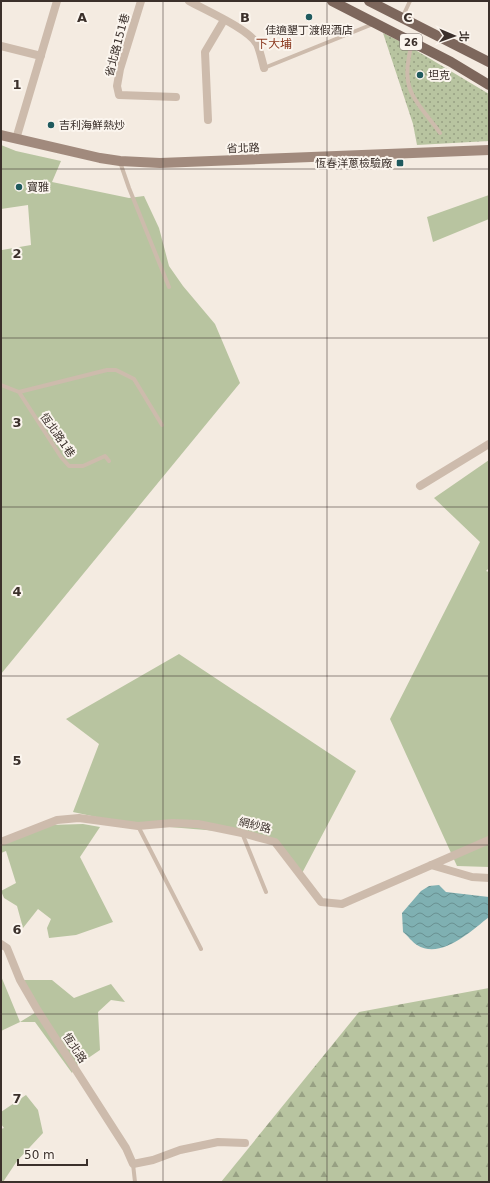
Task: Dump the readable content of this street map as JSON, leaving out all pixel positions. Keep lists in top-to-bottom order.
{
  "streets": {
    "main road": ["26", "省北路"],
    "street": ["省北路151巷", "網紗路", "恆北路"],
    "lane": ["恆北路1巷"]
  },
  "districts": ["下大埔"],
  "places": {
    "other": [
      "佳適墾丁渡假酒店",
      "坦克",
      "吉利海鮮熱炒",
      "寶雅"
    ],
    "transit": ["恆春洋蔥檢驗廠"]
  },
  "scale_bar": "50 m",
  "north": "right",
  "grid": {
    "columns": ["A", "B", "C"],
    "rows": [
      "1",
      "2",
      "3",
      "4",
      "5",
      "6",
      "7"
    ]
  }
}
